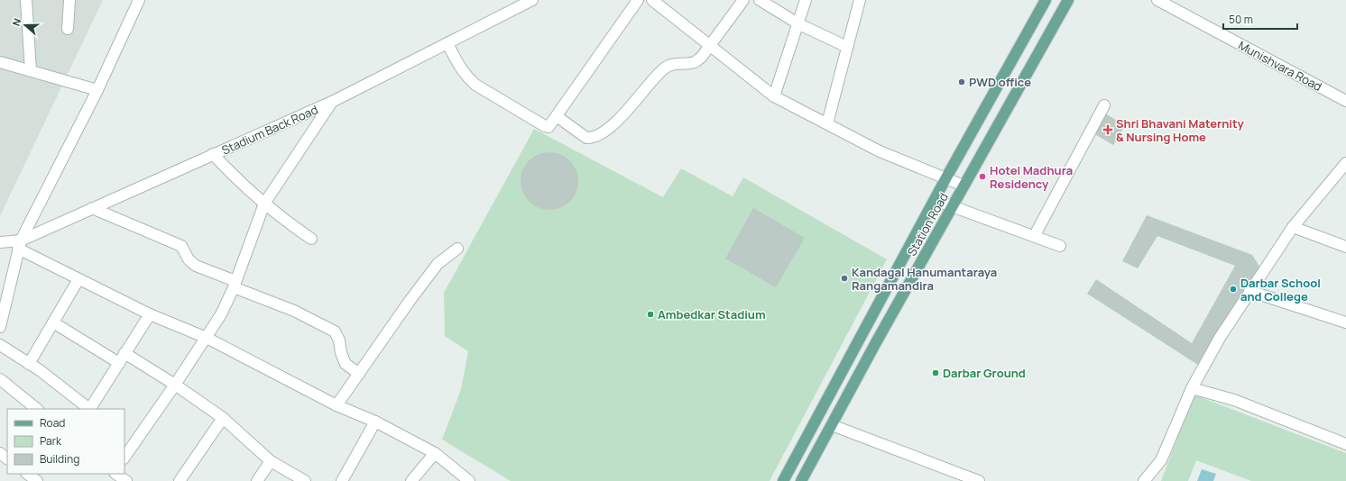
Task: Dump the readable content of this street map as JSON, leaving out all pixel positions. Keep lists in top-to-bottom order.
{
  "streets": {
    "main road": ["Station Road"],
    "street": ["Munishvara Road", "Stadium Back Road"]
  },
  "places": {
    "other": [
      "PWD office",
      "Hotel Madhura Residency",
      "Kandagal Hanumantaraya Rangamandira",
      "Darbar School and College",
      "Ambedkar Stadium",
      "Darbar Ground"
    ],
    "health": ["Shri Bhavani Maternity & Nursing Home"]
  },
  "legend": ["Road", "Park", "Building"],
  "scale_bar": "50 m",
  "north": "left"
}
